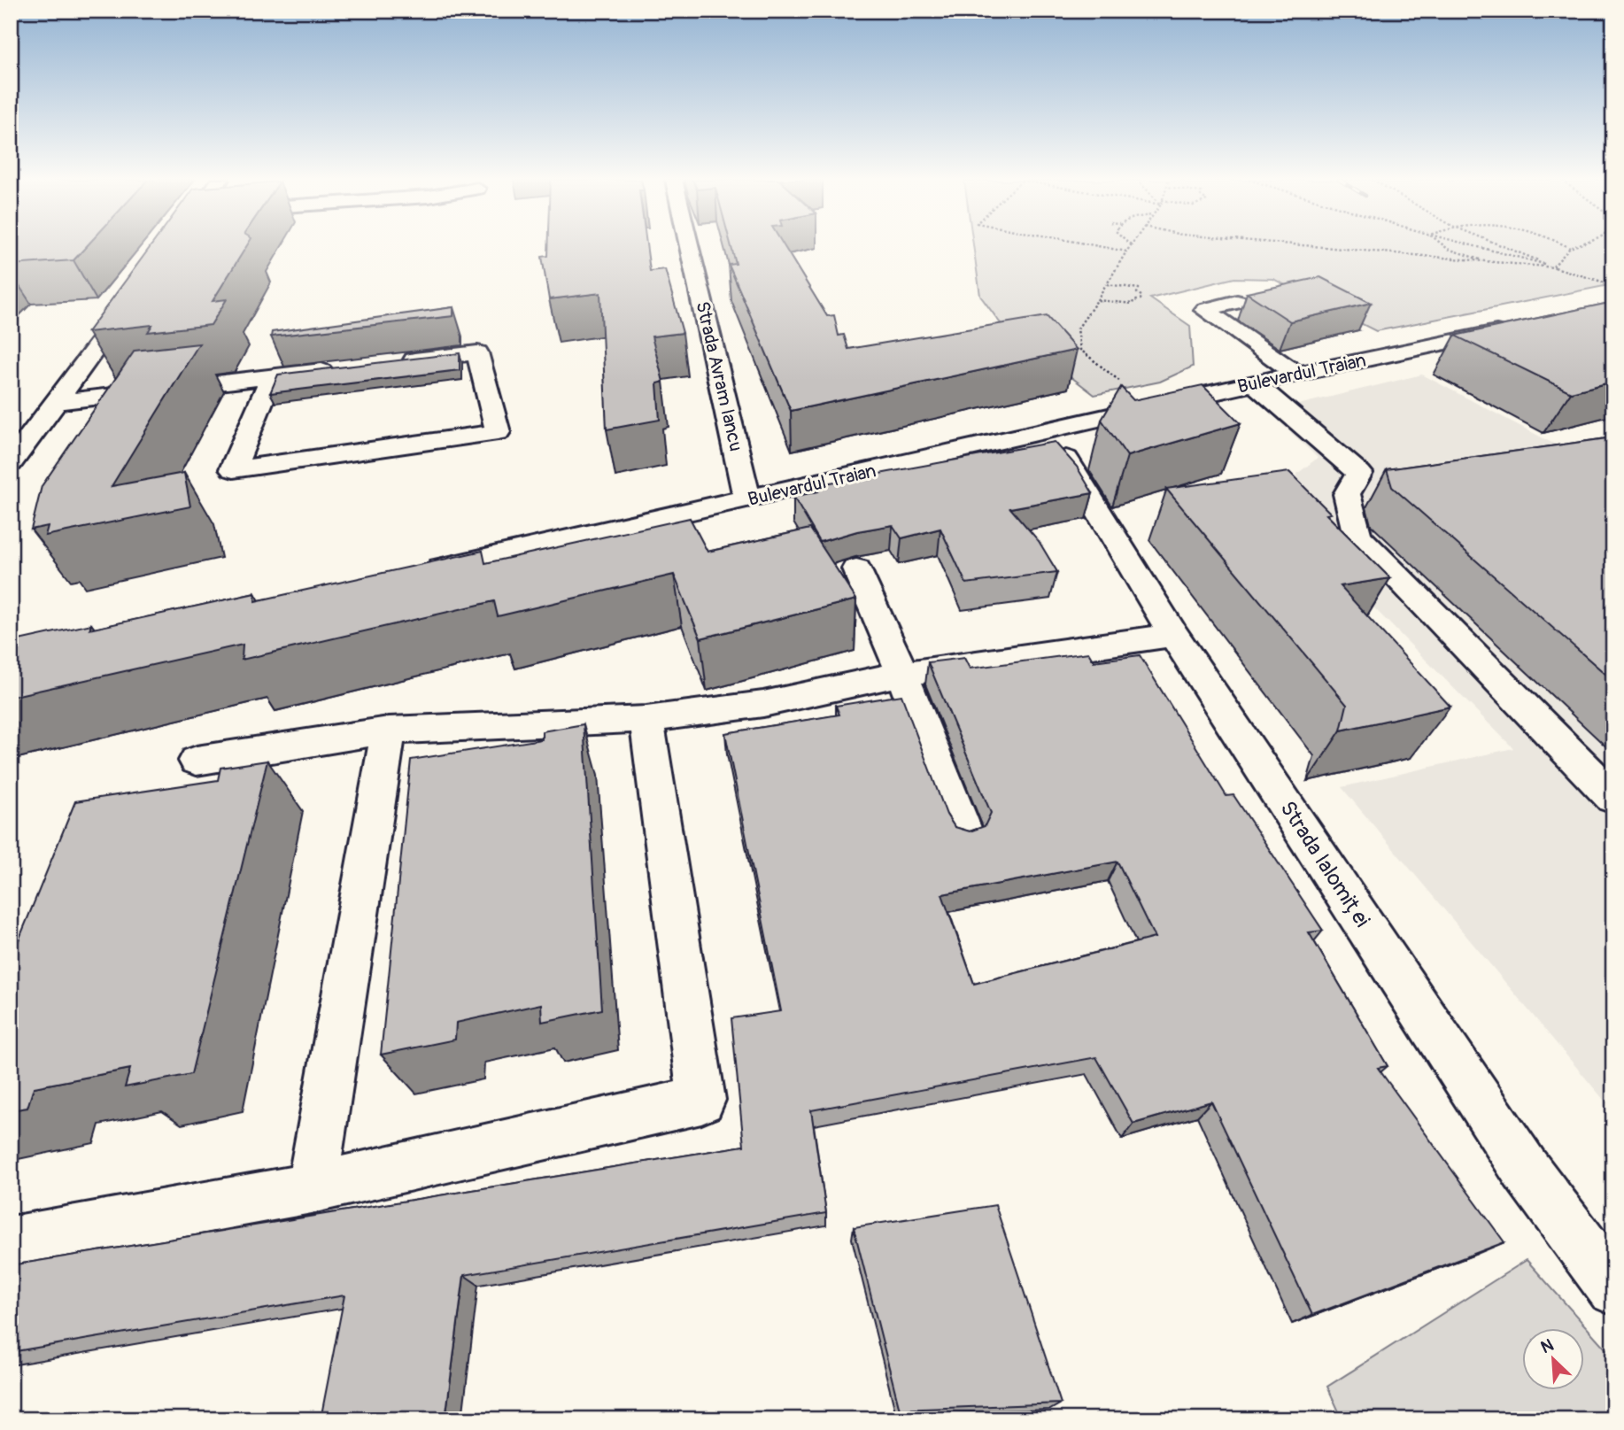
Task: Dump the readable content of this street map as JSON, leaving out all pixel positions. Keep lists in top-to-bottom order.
{
  "streets": {
    "street": ["Bulevardul Traian", "Strada Avram Iancu", "Strada Ialomiței"]
  },
  "crossings": [
    ["Bulevardul Traian", "Strada Avram Iancu"],
    ["Bulevardul Traian", "Strada Ialomiței"]
  ],
  "north": "top left"
}
